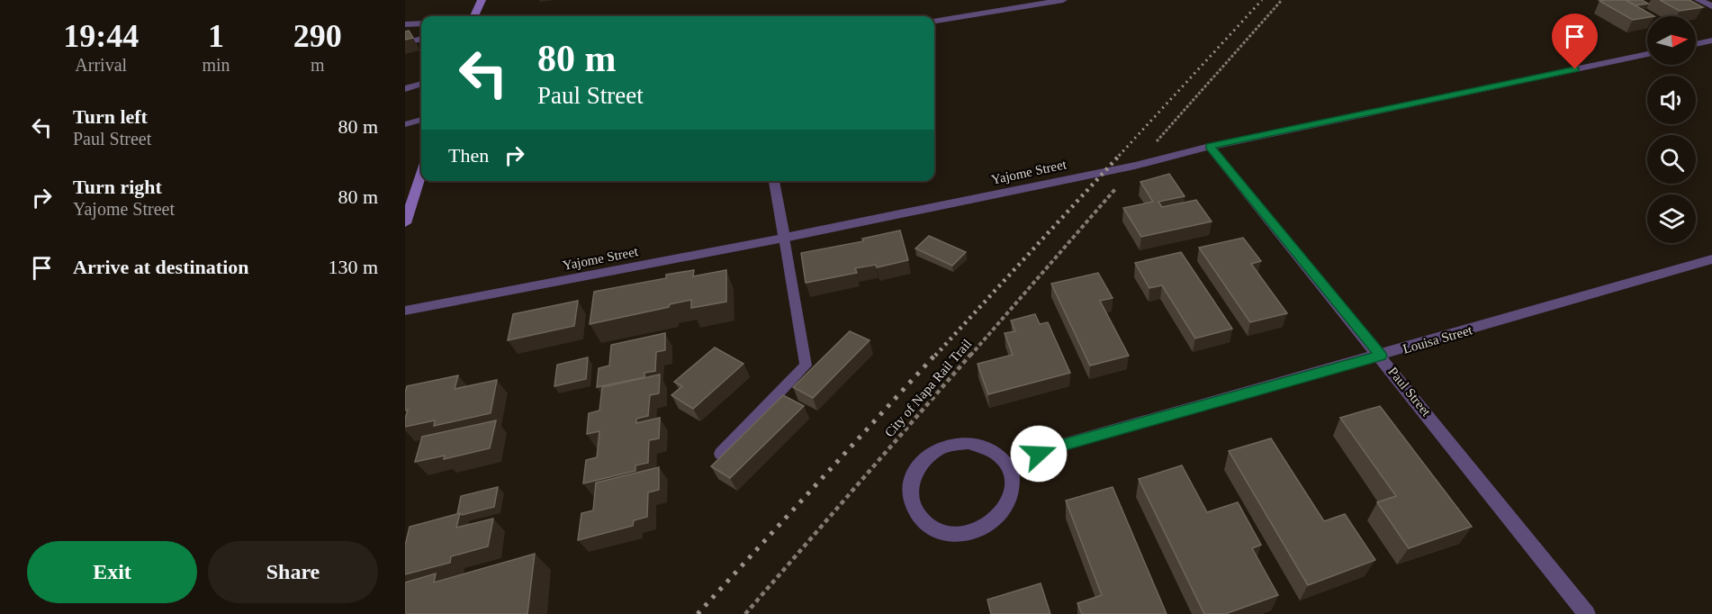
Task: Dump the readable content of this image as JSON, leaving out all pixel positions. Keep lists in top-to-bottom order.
{
  "streets": {
    "street": ["Yajome Street", "Louisa Street", "Paul Street"],
    "path": ["City of Napa Rail Trail"]
  },
  "crossings": [
    ["Yajome Street", "Paul Street"],
    ["Louisa Street", "Paul Street"]
  ],
  "north": "right",
  "page": {
    "eta": [
      "19:44",
      "Arrival",
      "1",
      "min",
      "290",
      "m"
    ],
    "turn": ["80 m", "Paul Street"],
    "list": [
      {
        "name": "Turn left",
        "note": "Paul Street",
        "value": "80 m"
      },
      {
        "name": "Turn right",
        "note": "Yajome Street",
        "value": "80 m"
      },
      {
        "name": "Arrive at destination",
        "value": "130 m"
      }
    ],
    "then": "Then",
    "buttons": ["Exit", "Share"]
  }
}
